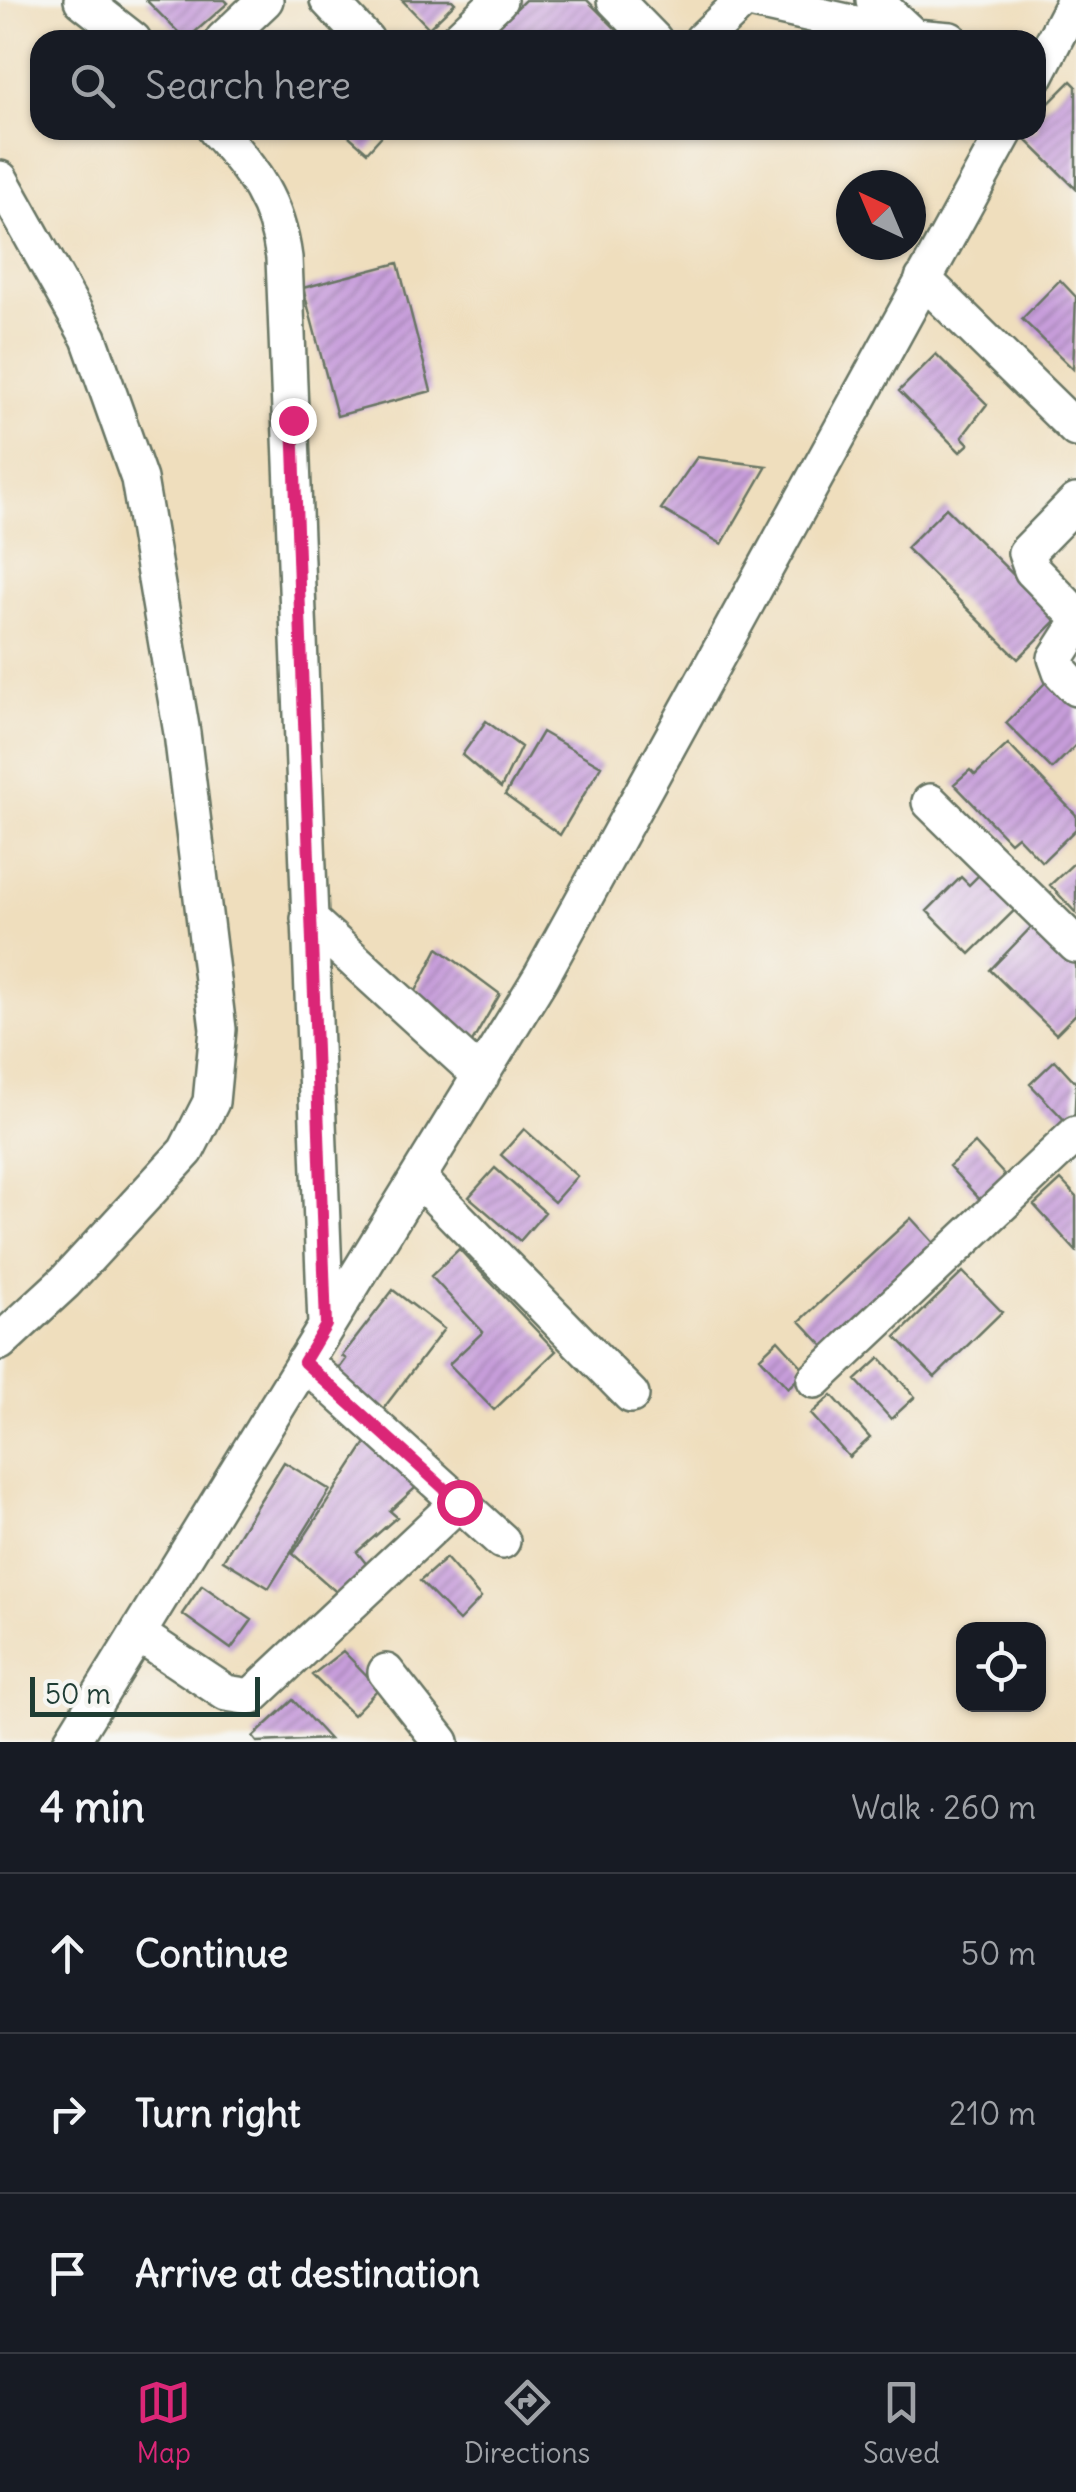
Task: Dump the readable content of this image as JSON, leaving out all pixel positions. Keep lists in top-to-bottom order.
{
  "scale_bar": "50 m",
  "north": "top left",
  "page": {
    "search": "Search here",
    "scale": "50 m",
    "heading": ["4 min", "Walk · 260 m"],
    "list": [
      ["Continue", "50 m"],
      ["Turn right", "210 m"],
      "Arrive at destination"
    ],
    "nav": ["Map", "Directions", "Saved"]
  }
}
